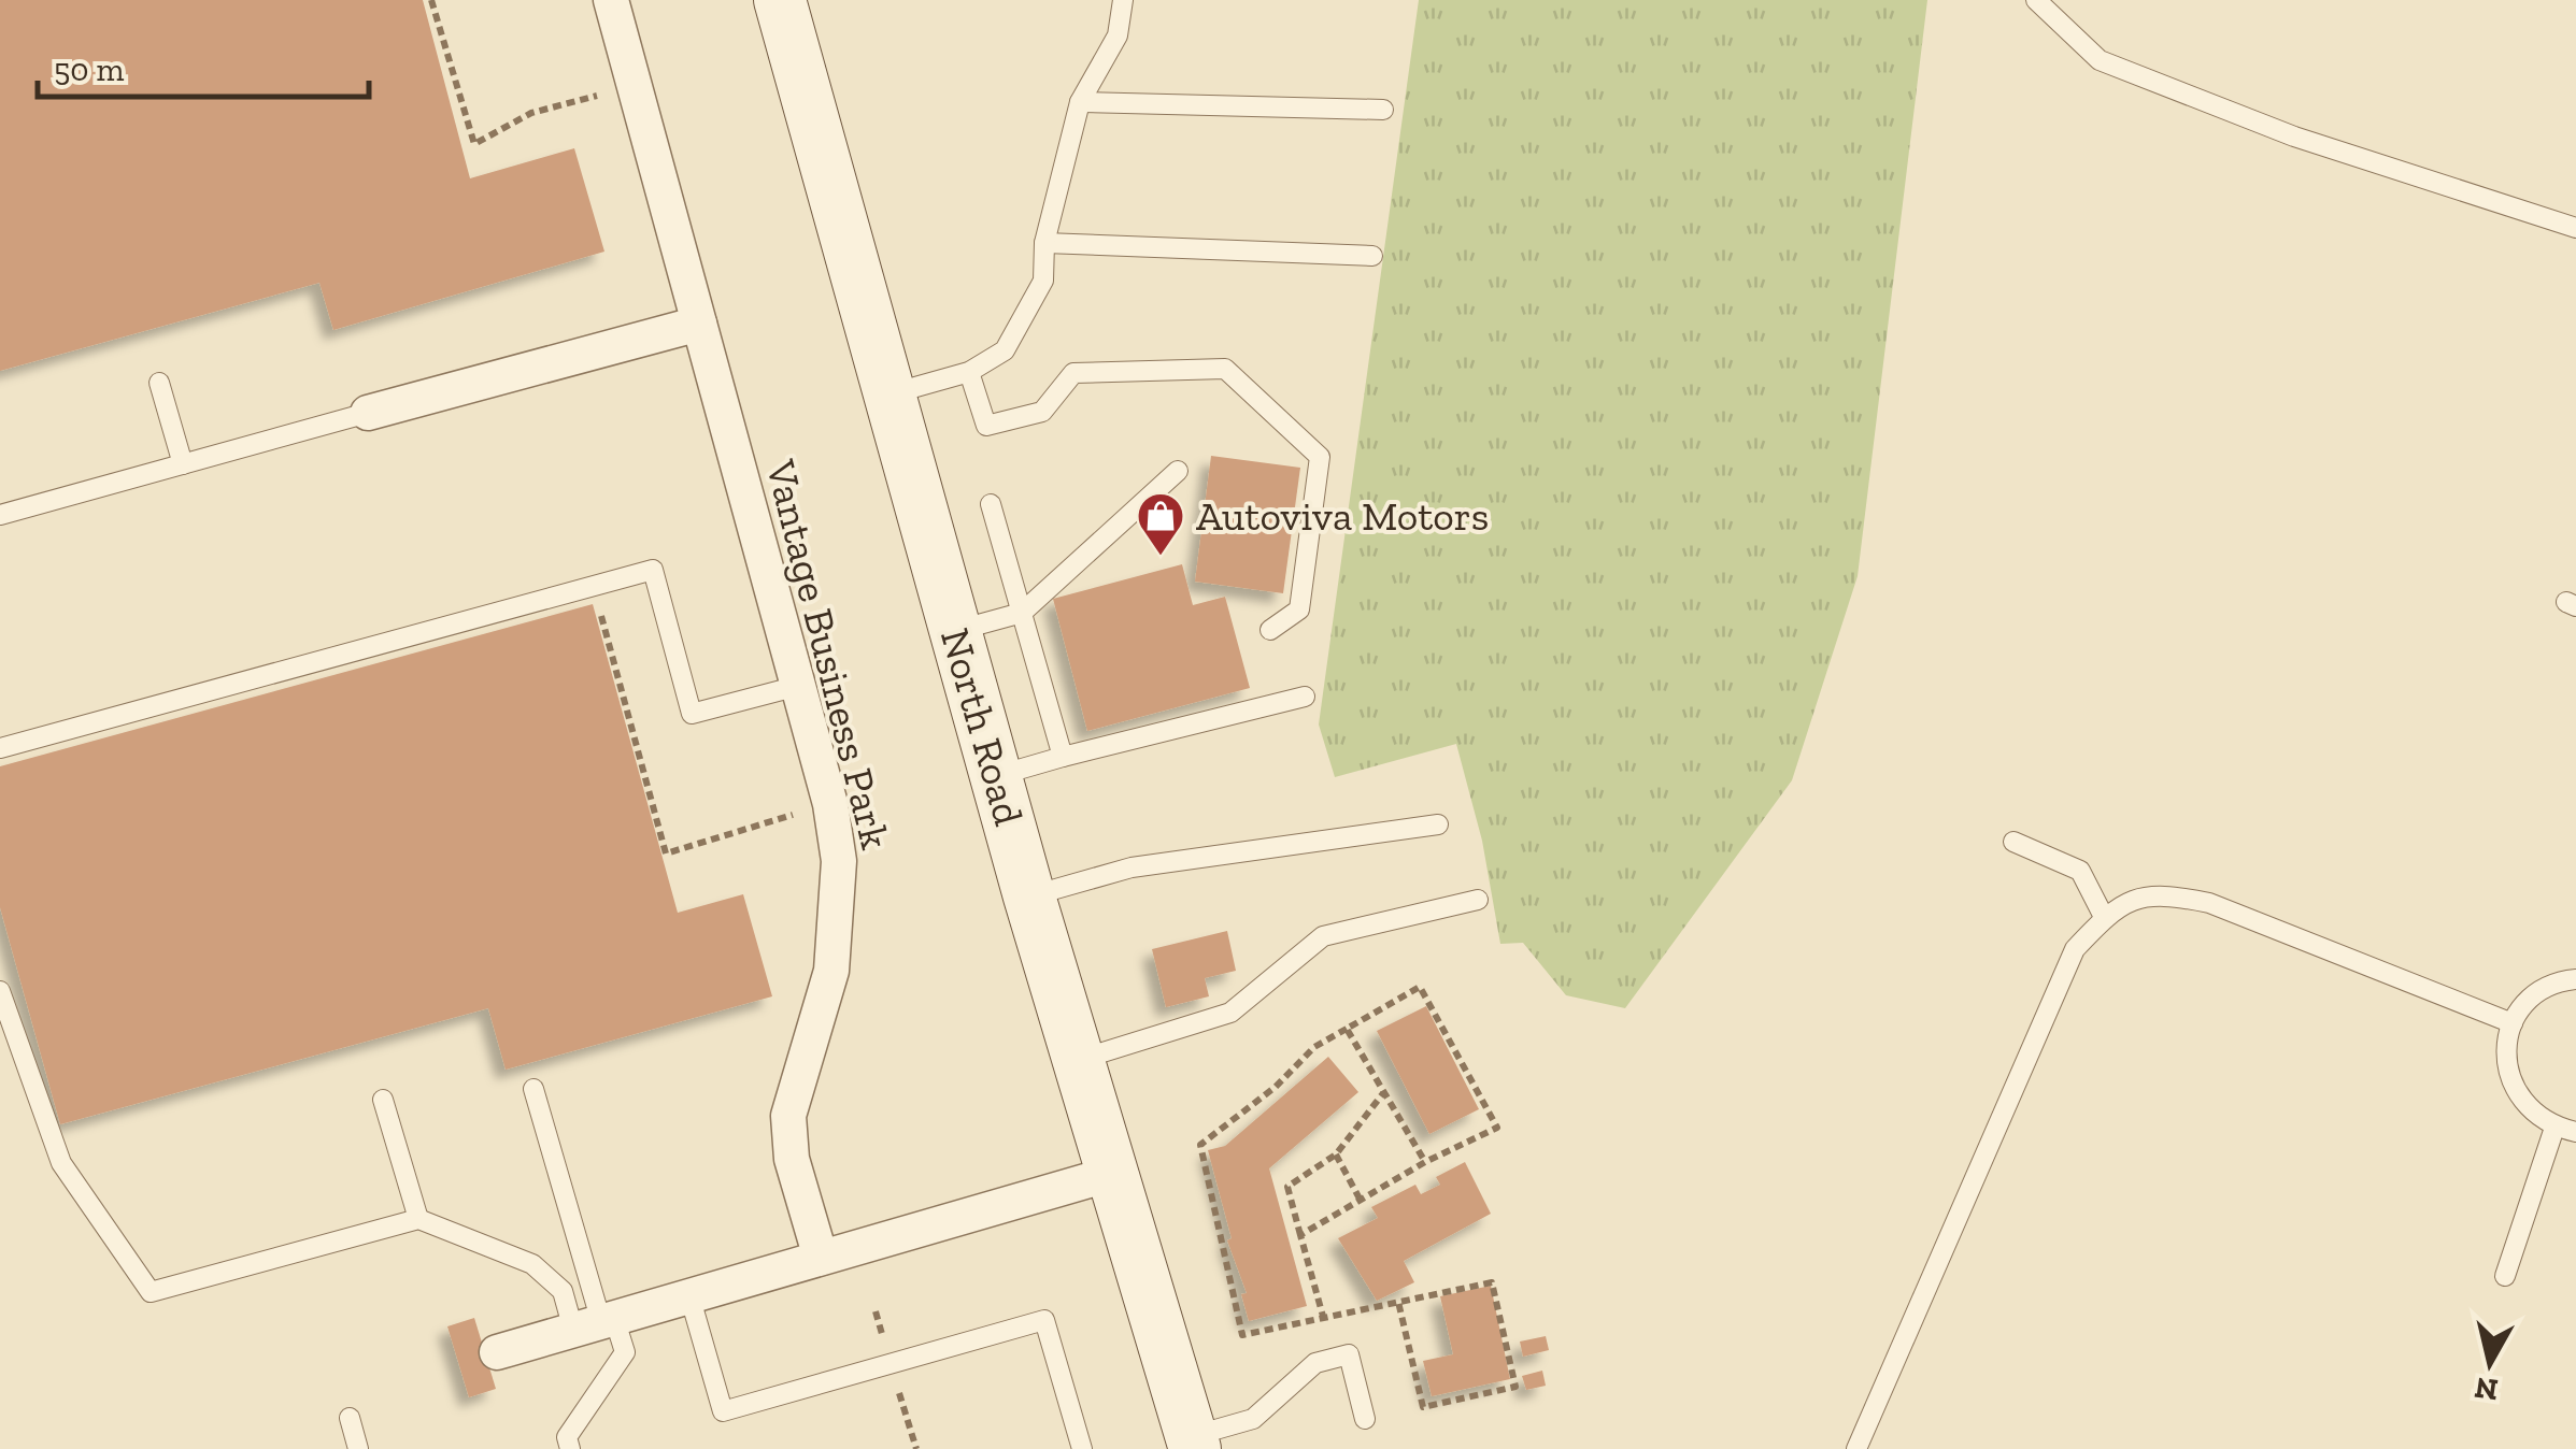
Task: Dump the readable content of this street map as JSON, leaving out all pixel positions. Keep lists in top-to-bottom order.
{
  "streets": {
    "main road": ["North Road"],
    "street": ["Vantage Business Park"]
  },
  "places": {
    "shop": ["Autoviva Motors"]
  },
  "scale_bar": "50 m",
  "north": "bottom"
}
